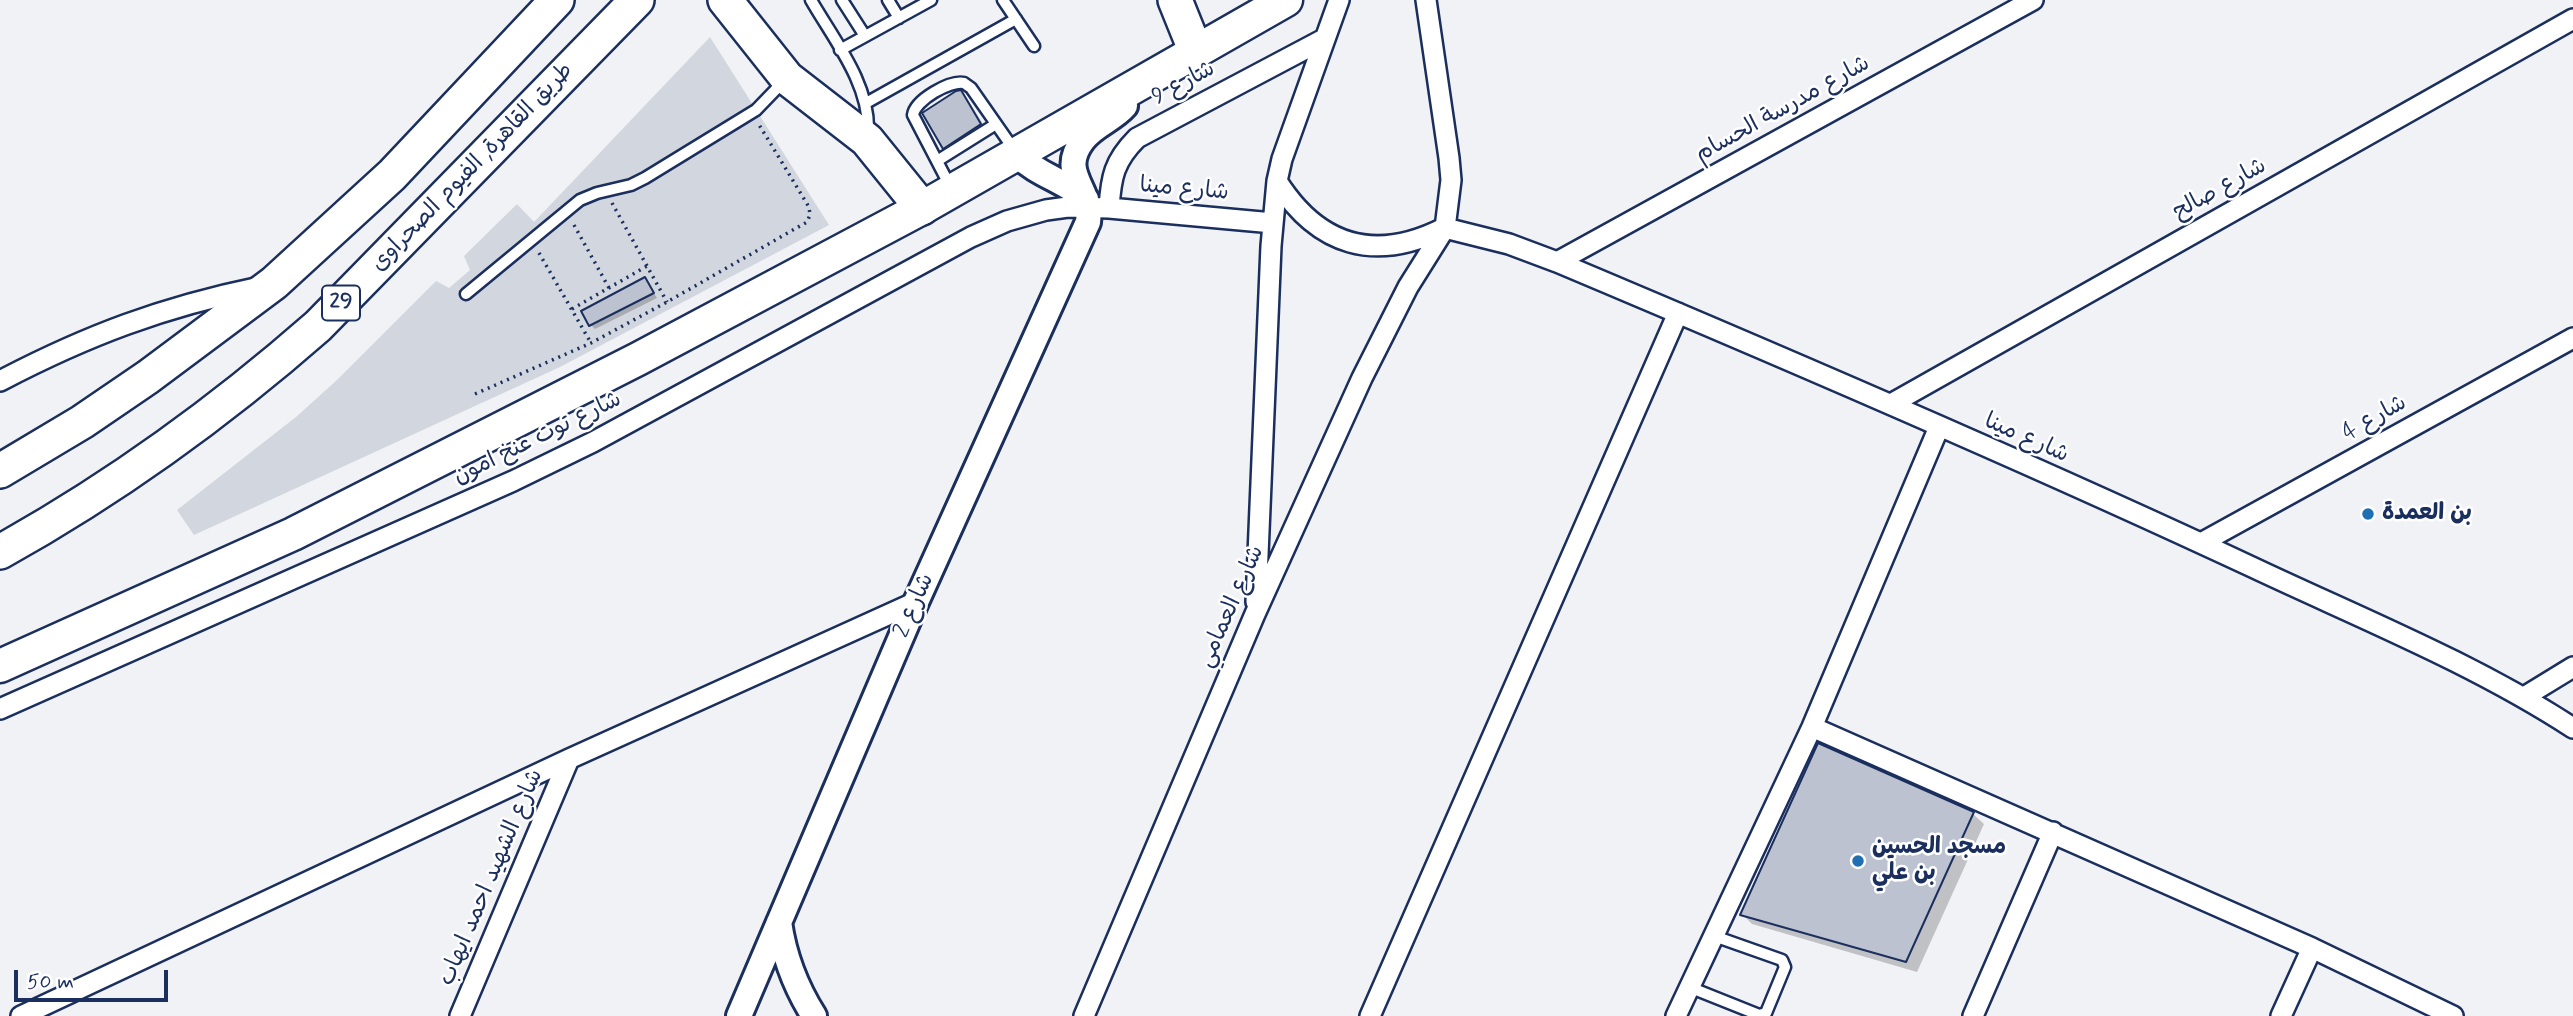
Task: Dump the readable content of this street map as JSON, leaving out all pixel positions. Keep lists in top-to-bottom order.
{
  "streets": {
    "highway": ["طريق القاهرة, الفيوم الصحراوى", "29"],
    "street": [
      "شارع 9",
      "شارع مدرسة الحسام",
      "شارع مينا",
      "شارع صالح",
      "شارع 4",
      "شارع توت عنخ امون",
      "شارع 2",
      "شارع العمامي",
      "شارع الشهيد احمد ايهاب"
    ]
  },
  "crossings": [
    ["شارع 9", "شارع مينا"],
    ["شارع 9", "شارع توت عنخ امون"],
    ["شارع 9", "شارع 2"],
    ["شارع مدرسة الحسام", "شارع مينا"],
    ["شارع مينا", "شارع صالح"],
    ["شارع مينا", "شارع 4"],
    ["شارع مينا", "شارع توت عنخ امون"],
    ["شارع مينا", "شارع 2"],
    ["شارع مينا", "شارع العمامي"],
    ["شارع توت عنخ امون", "شارع 2"]
  ],
  "places": ["بن العمدة", "مسجد الحسين بن علي"],
  "scale_bar": "50 m"
}
